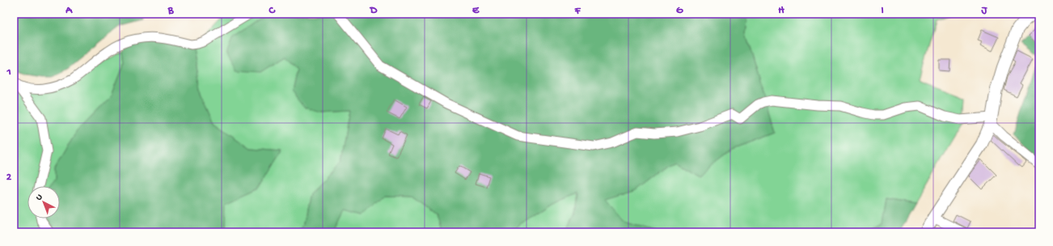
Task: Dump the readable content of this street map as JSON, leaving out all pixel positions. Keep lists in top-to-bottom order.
{
  "north": "top left",
  "grid": {
    "columns": [
      "A",
      "B",
      "C",
      "D",
      "E",
      "F",
      "G",
      "H",
      "I",
      "J"
    ],
    "rows": ["1", "2"]
  }
}
